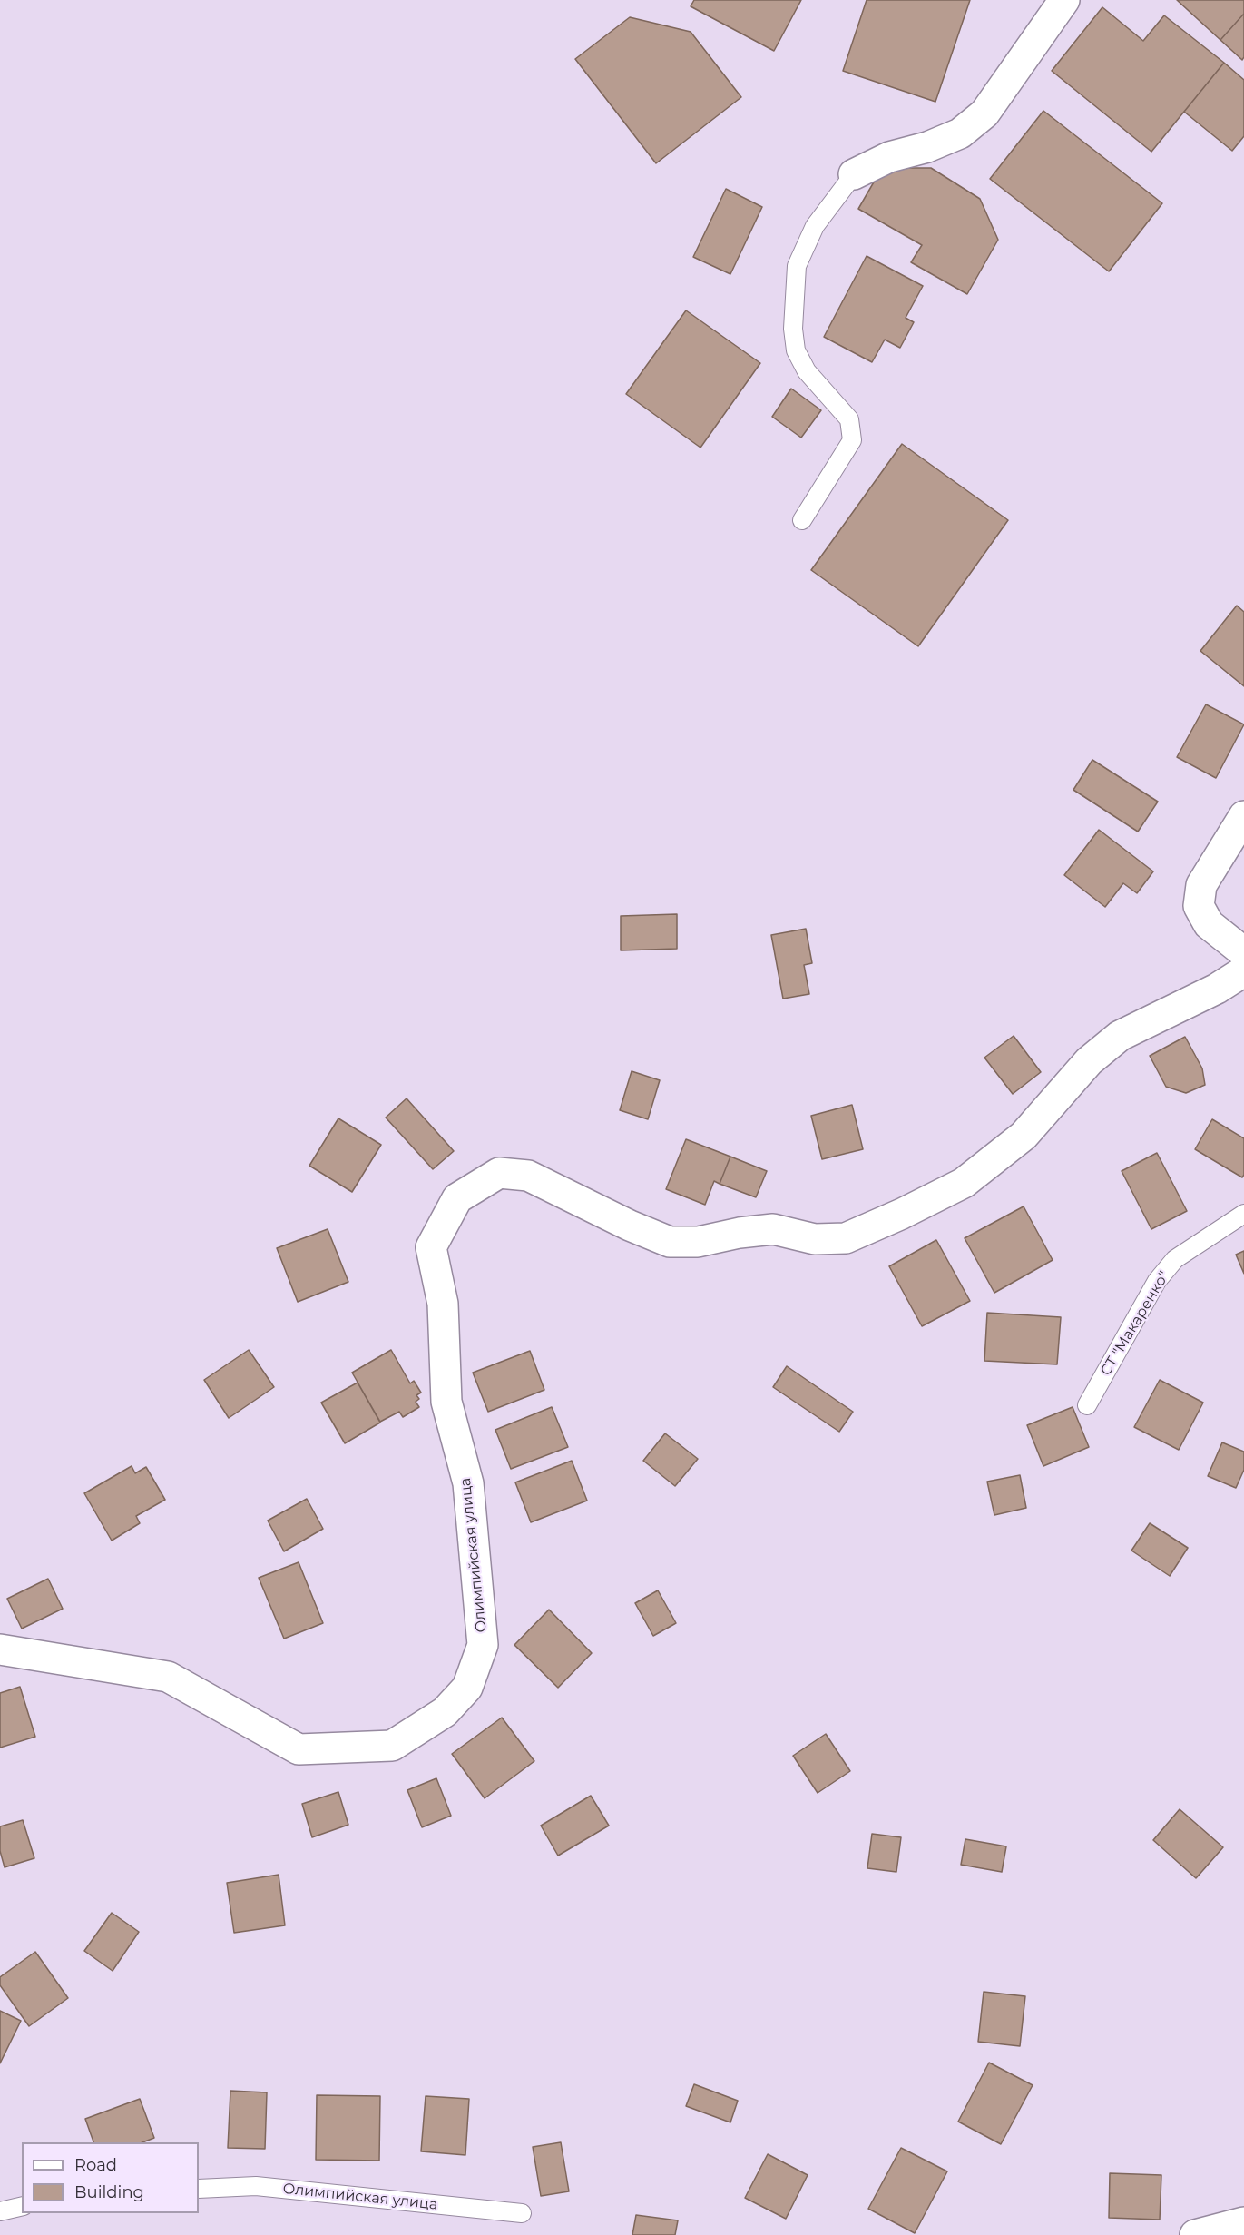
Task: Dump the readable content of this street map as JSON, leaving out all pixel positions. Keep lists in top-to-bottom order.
{
  "streets": {
    "street": ["Олимпийская улица"],
    "lane": ["СТ \"Макаренко\""]
  },
  "legend": ["Road", "Building"]
}
